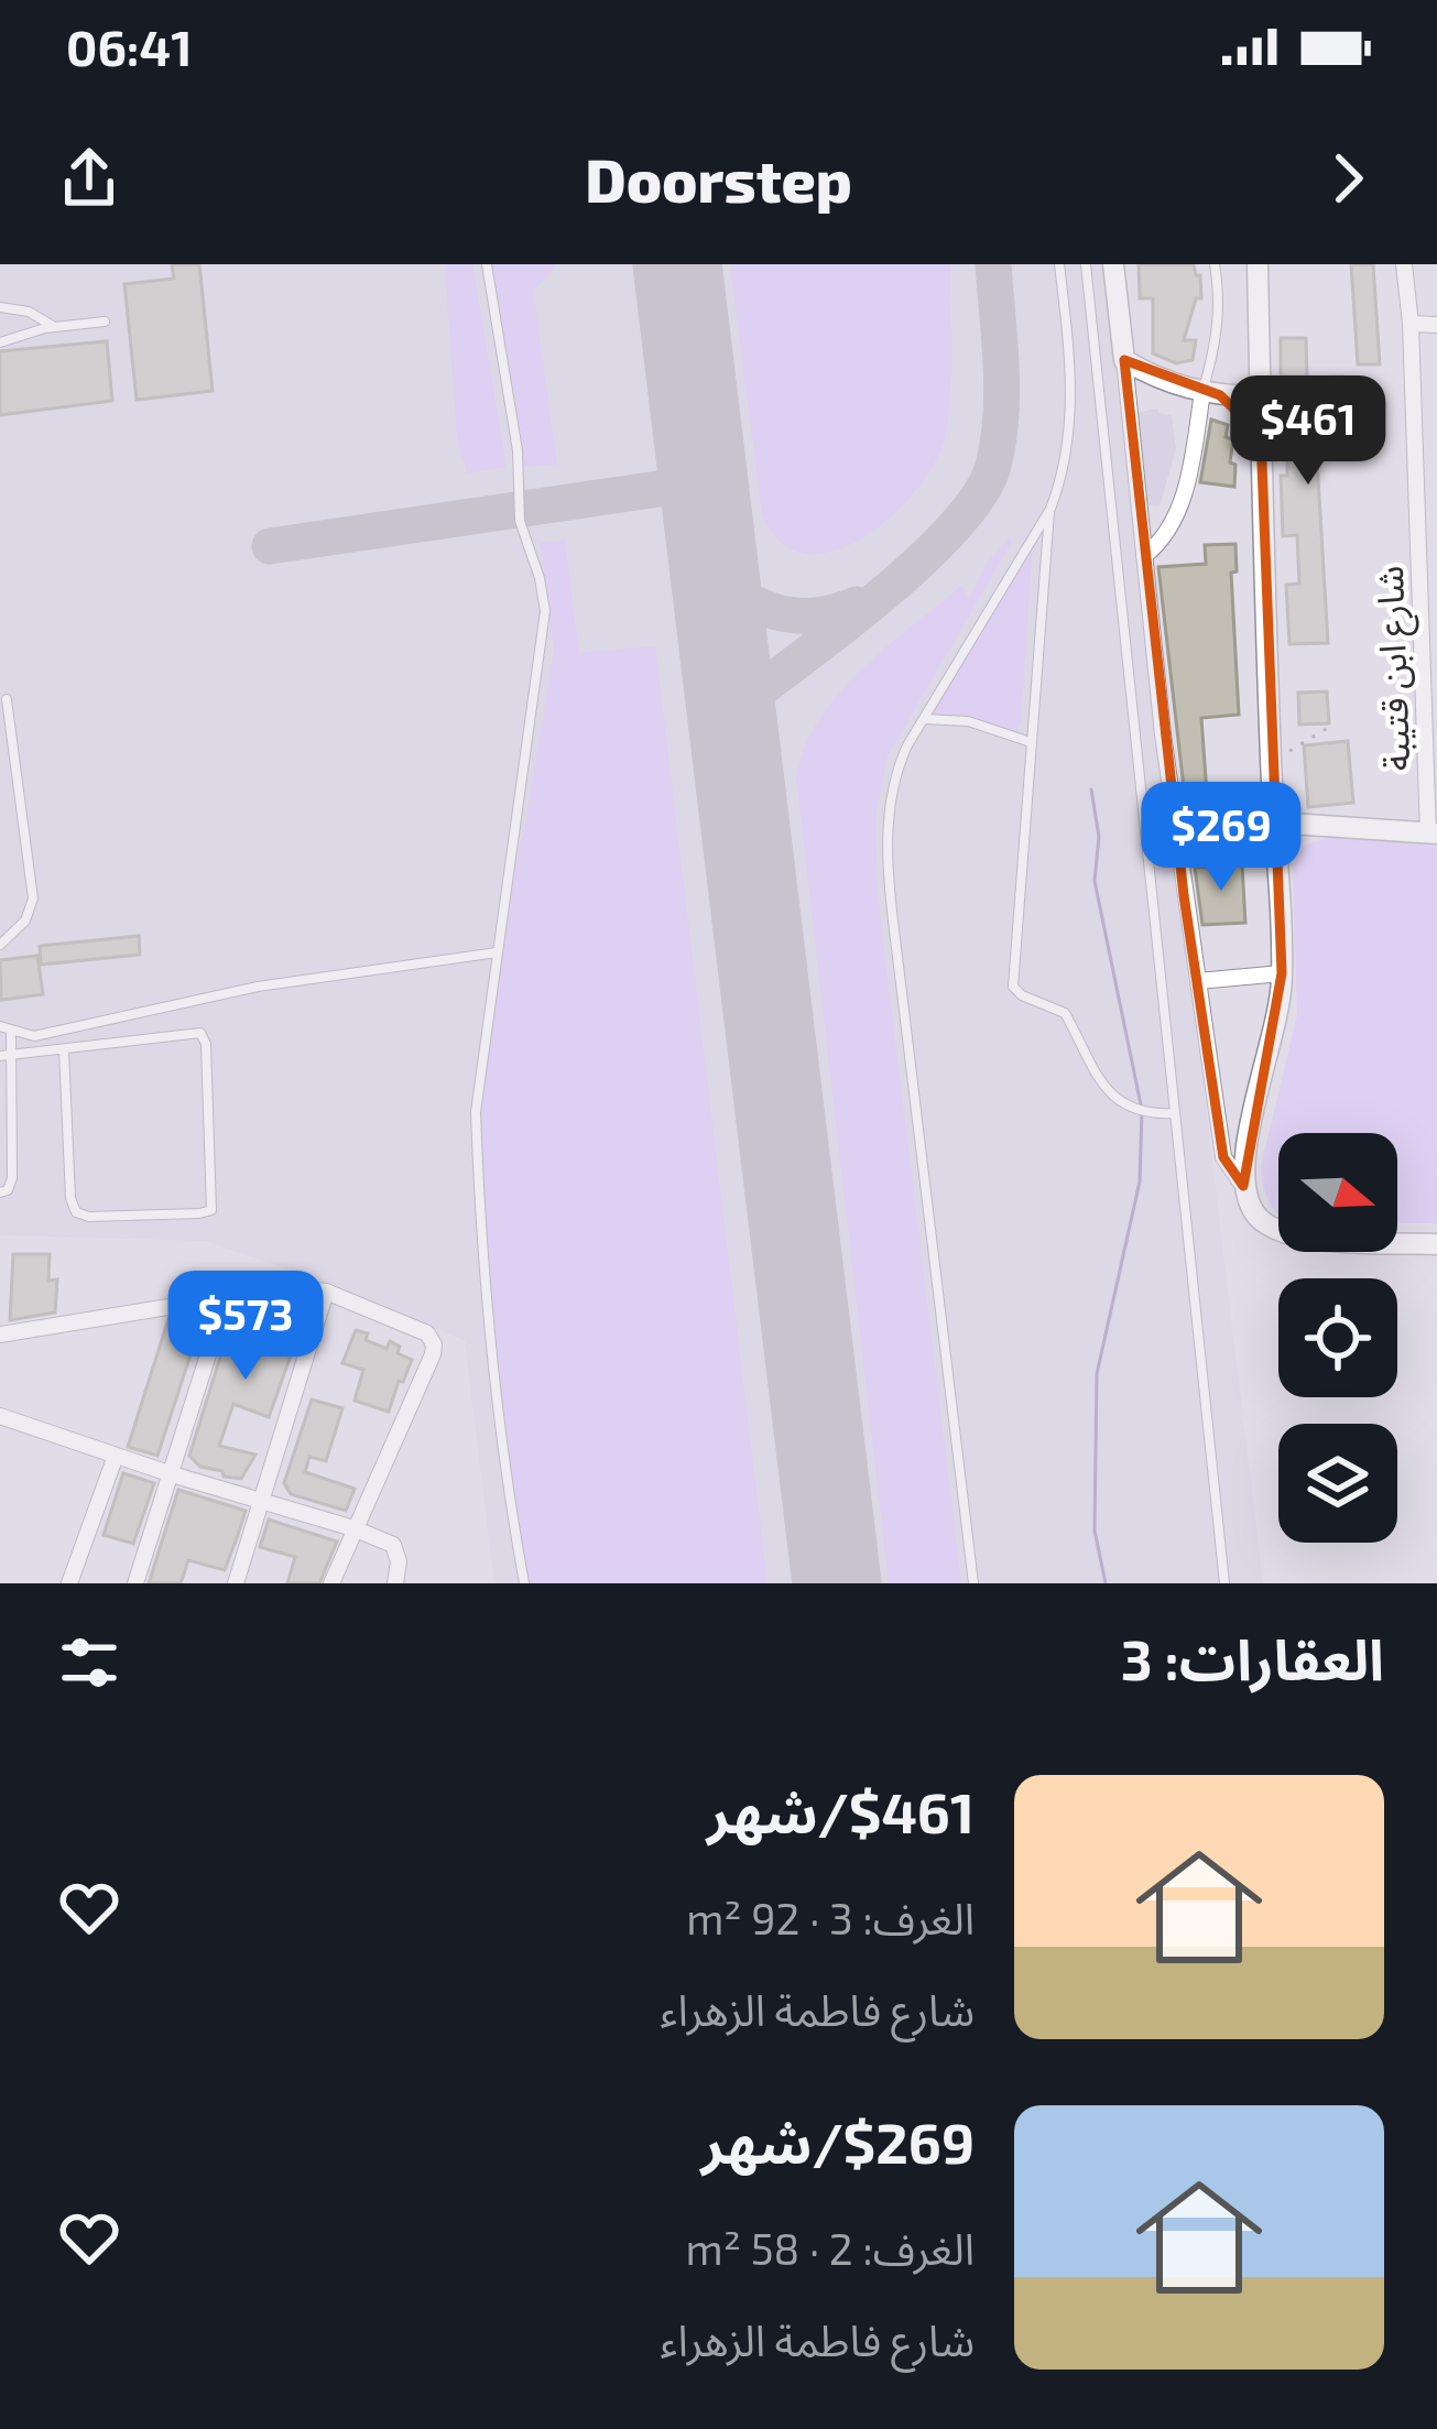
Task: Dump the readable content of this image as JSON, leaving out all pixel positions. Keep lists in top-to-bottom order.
{
  "streets": {
    "street": ["شارع ابن قتيبة"]
  },
  "north": "right",
  "page": {
    "status": "06:41",
    "header": "Doorstep",
    "price": ["$461", "$269", "$573"],
    "heading": "العقارات: 3",
    "list": [
      {
        "name": "$461/شهر",
        "note": "الغرف: 3 · 92 m² · شارع فاطمة الزهراء"
      },
      {
        "name": "$269/شهر",
        "note": "الغرف: 2 · 58 m² · شارع فاطمة الزهراء"
      }
    ]
  }
}
